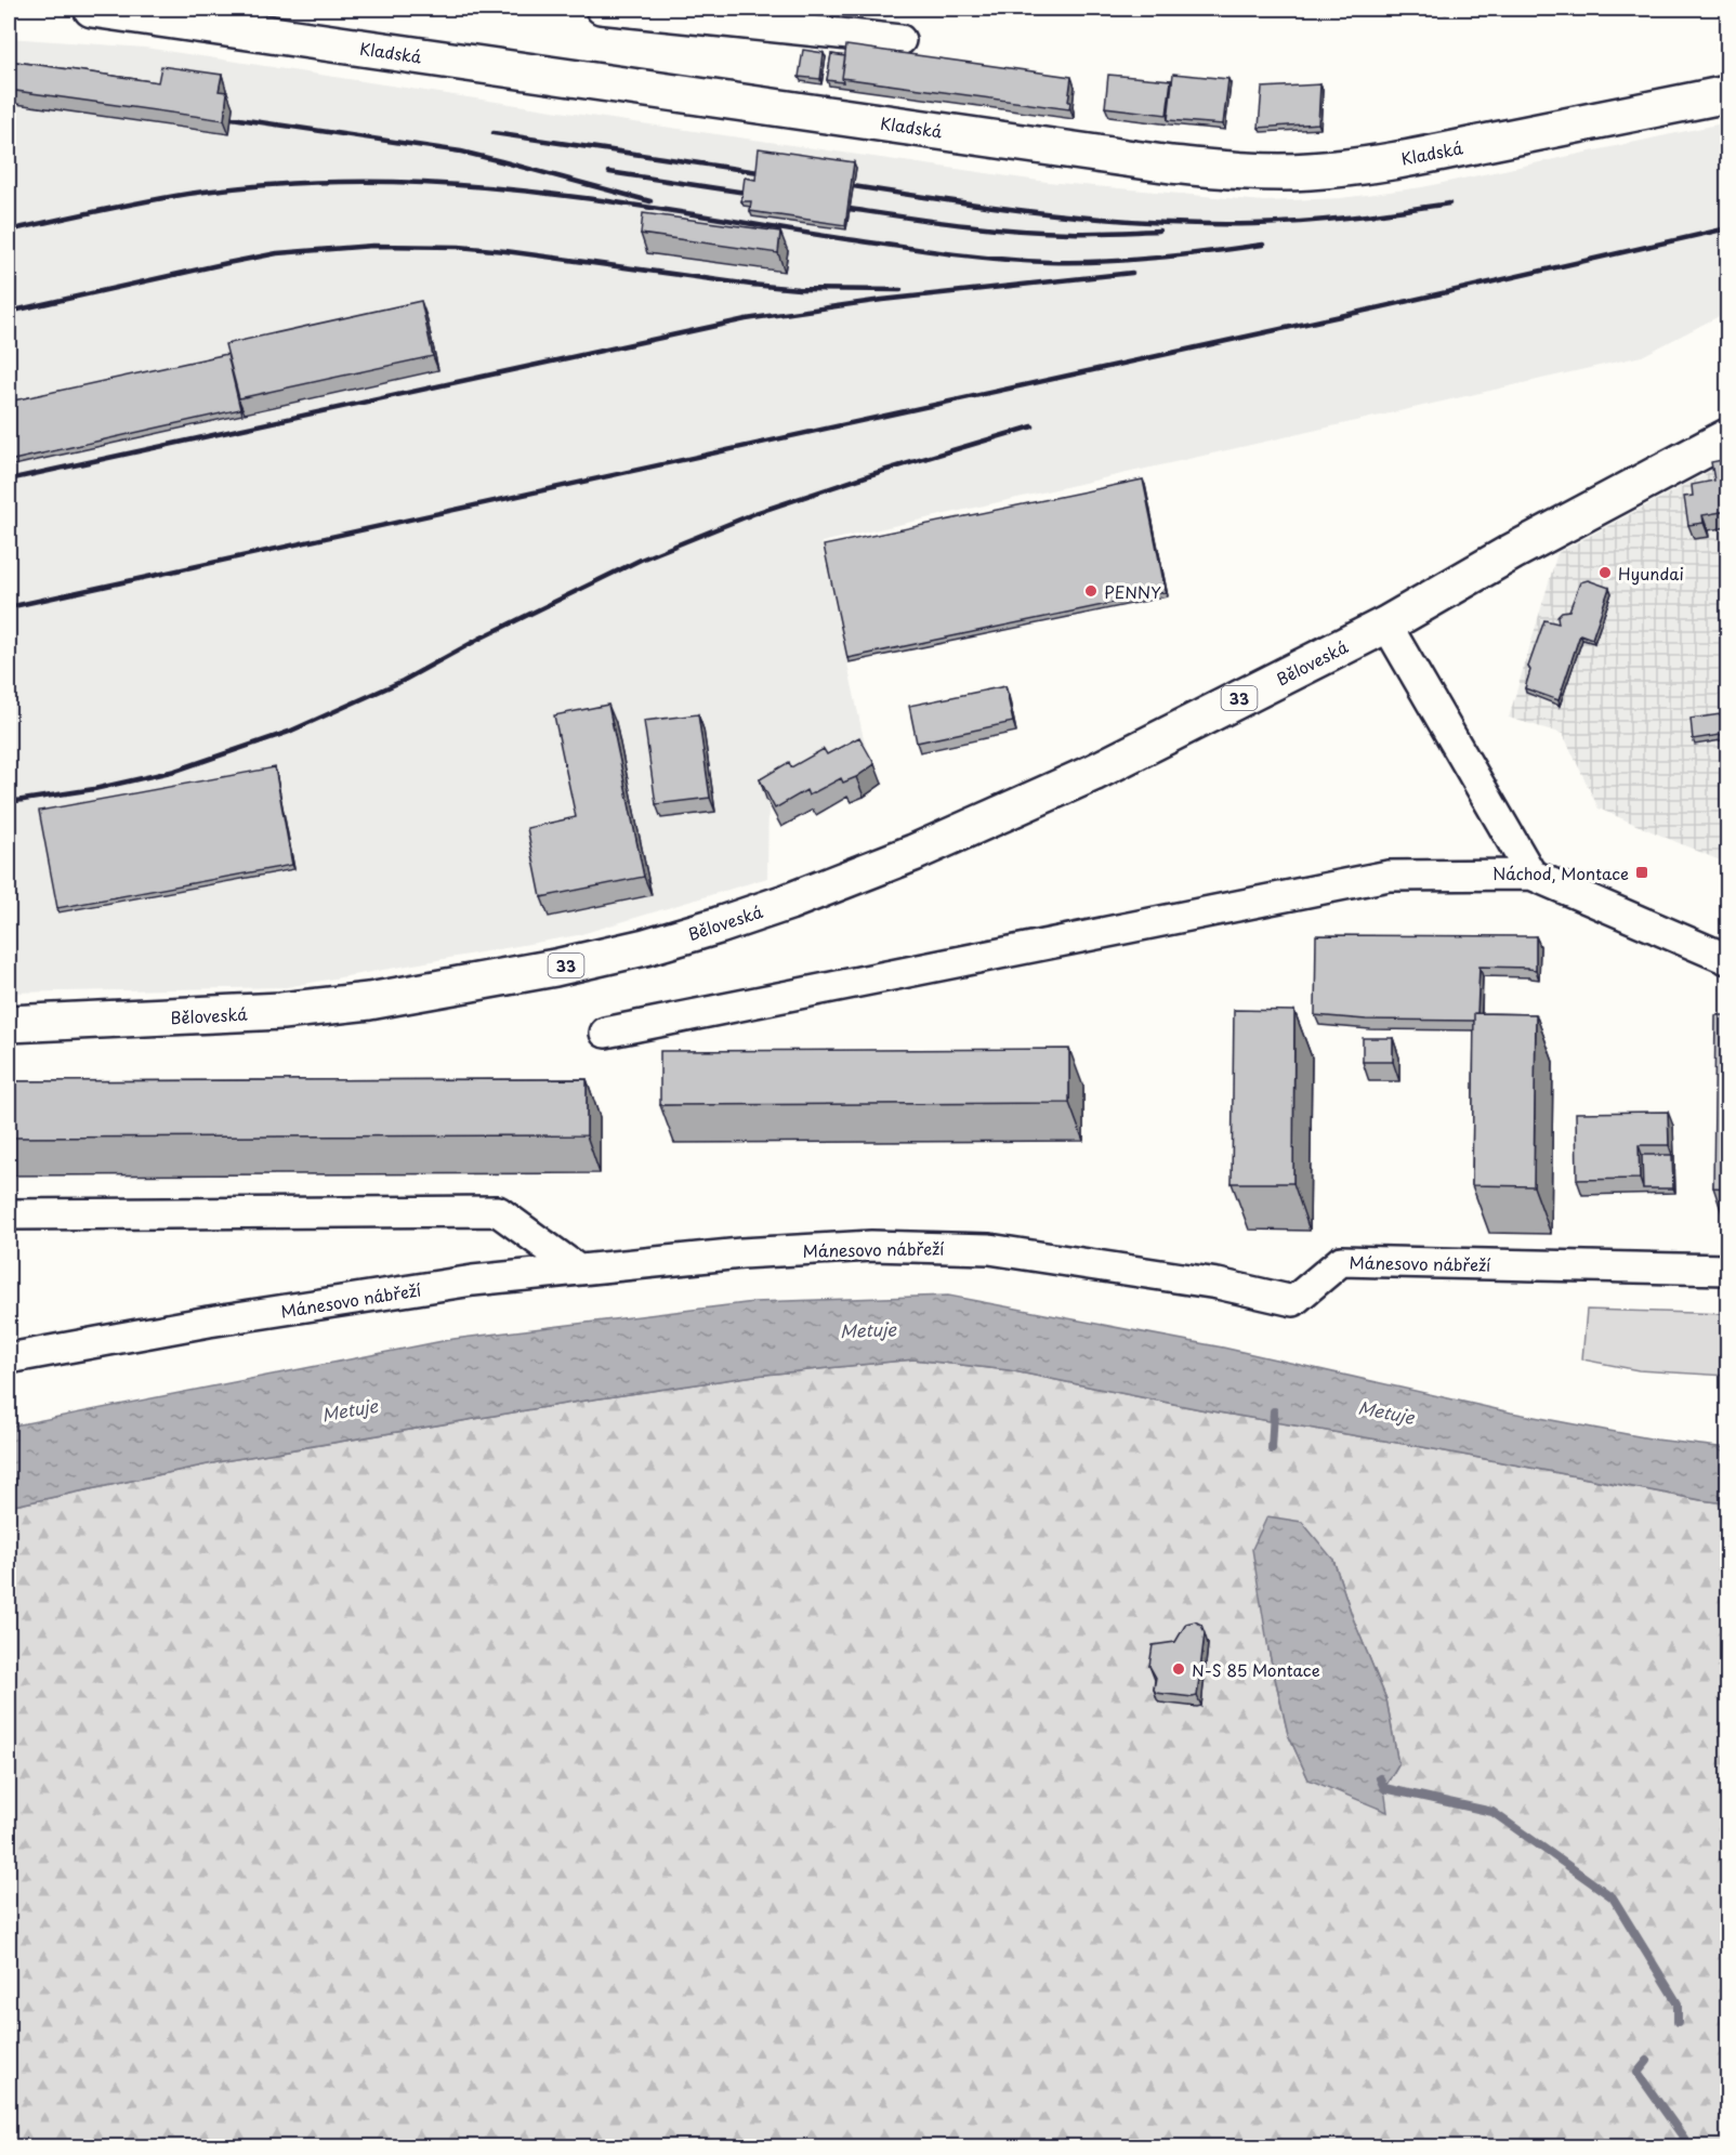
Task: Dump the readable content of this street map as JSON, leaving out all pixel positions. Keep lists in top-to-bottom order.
{
  "streets": {
    "main road": ["Kladská", "Běloveská", "33"],
    "street": ["Mánesovo nábřeží"]
  },
  "water": ["Metuje"],
  "places": {
    "other": ["Hyundai", "PENNY", "N-S 85 Montace"],
    "transit": ["Náchod, Montace"]
  }
}
